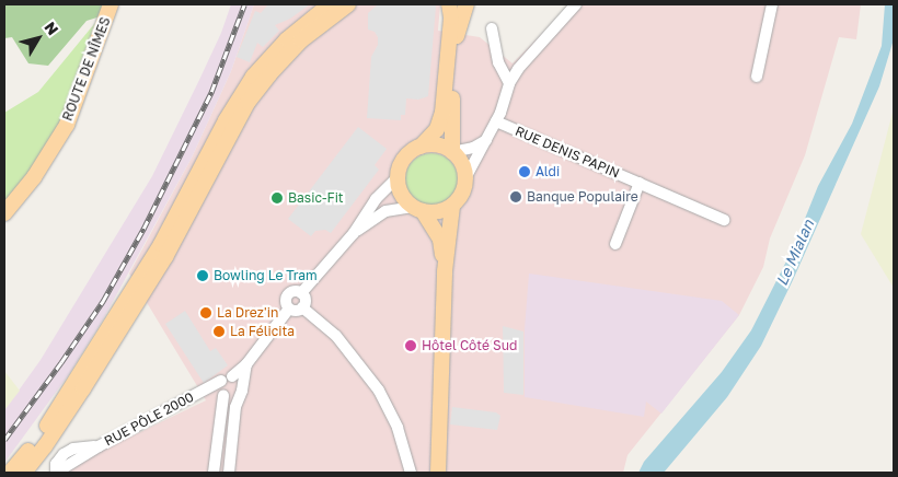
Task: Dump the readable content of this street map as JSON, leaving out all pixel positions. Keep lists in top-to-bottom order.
{
  "streets": {
    "main road": ["ROUTE DE NÎMES"],
    "street": ["RUE DENIS PAPIN", "RUE PÔLE 2000"]
  },
  "water": ["Le Mialan"],
  "places": [
    "Aldi",
    "Banque Populaire",
    "Basic-Fit",
    "Bowling Le Tram",
    "La Drez'in",
    "La Félicita",
    "Hôtel Côté Sud"
  ],
  "north": "top right"
}
